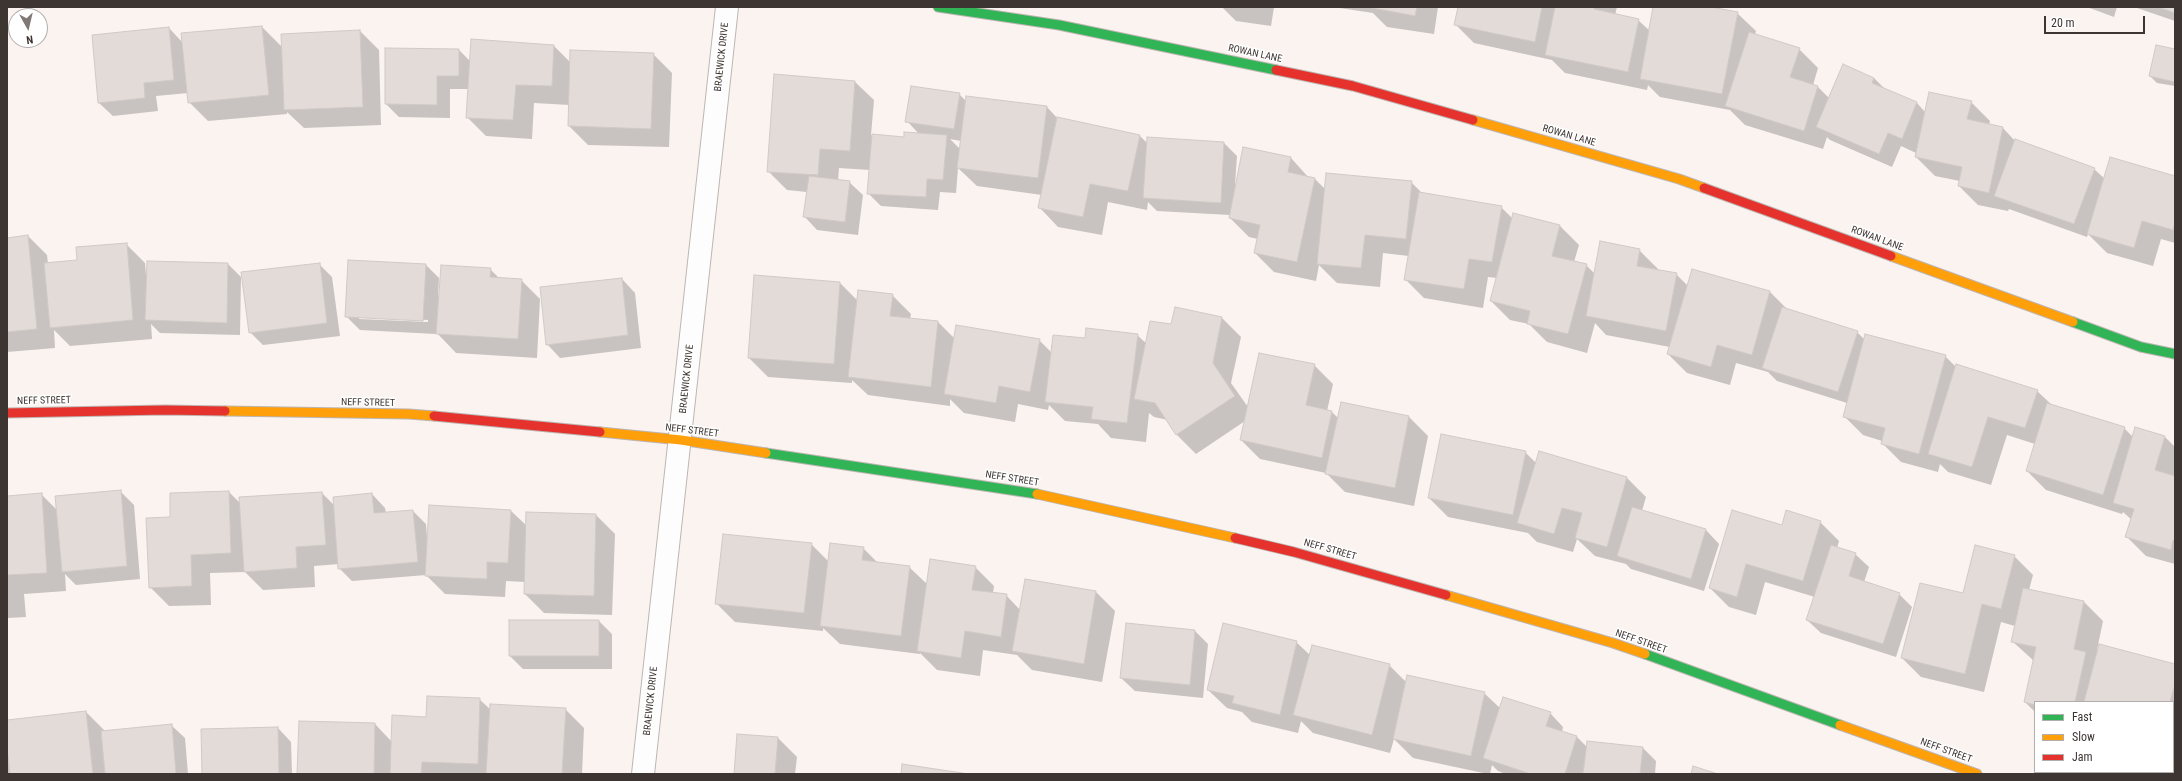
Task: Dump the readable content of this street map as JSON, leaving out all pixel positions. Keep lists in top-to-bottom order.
{
  "streets": {
    "street": ["ROWAN LANE", "BRAEWICK DRIVE", "NEFF STREET"]
  },
  "crossings": [
    ["BRAEWICK DRIVE", "NEFF STREET"]
  ],
  "legend": ["Fast", "Slow", "Jam"],
  "scale_bar": "20 m",
  "north": "bottom"
}
